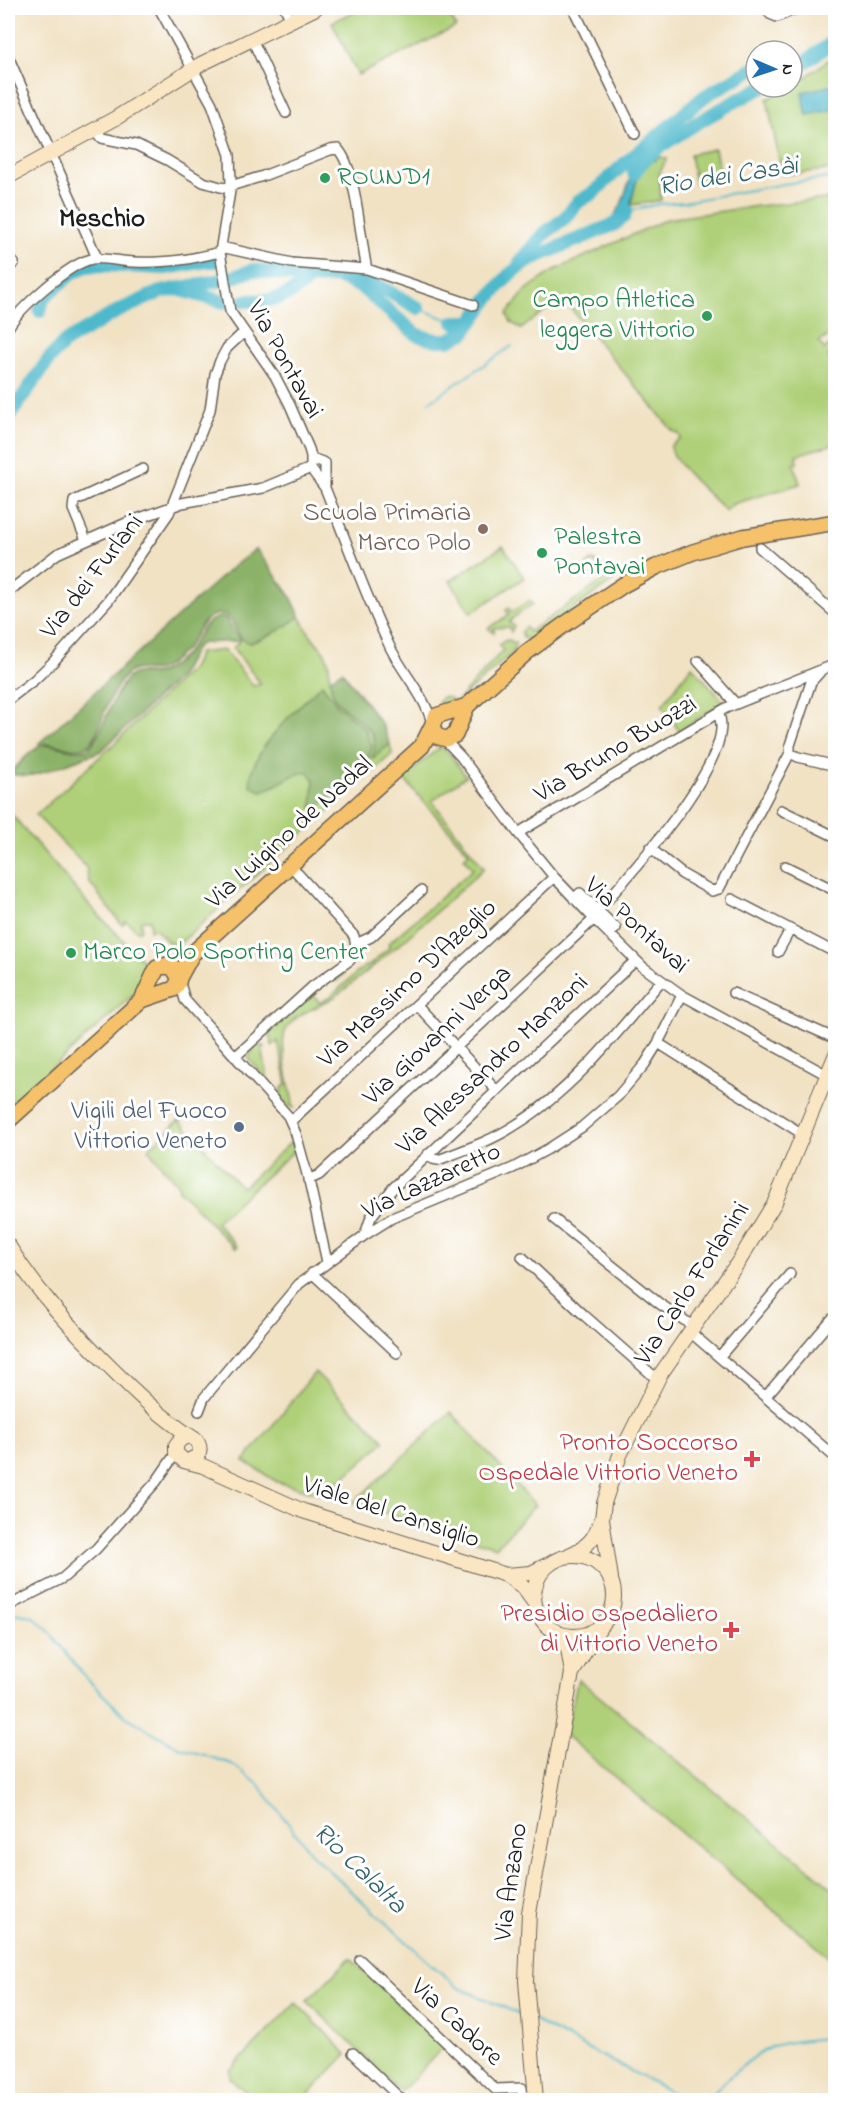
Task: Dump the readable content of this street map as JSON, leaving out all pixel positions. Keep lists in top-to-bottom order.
{
  "streets": {
    "main road": [
      "Via Luigino de Nadal",
      "Via Carlo Forlanini",
      "Viale del Cansiglio",
      "Via Anzano"
    ],
    "street": [
      "Via Pontavai",
      "Via dei Furlani",
      "Via Bruno Buozzi",
      "Via Massimo D'Azeglio",
      "Via Giovanni Verga",
      "Via Alessandro Manzoni",
      "Via Lazzaretto",
      "Via Cadore"
    ]
  },
  "crossings": [
    ["Via Pontavai", "Via dei Furlani"],
    ["Via Pontavai", "Via Bruno Buozzi"],
    ["Via Pontavai", "Via Luigino de Nadal"],
    ["Via Pontavai", "Via Massimo D'Azeglio"],
    ["Via Pontavai", "Via Giovanni Verga"],
    ["Via Pontavai", "Via Alessandro Manzoni"],
    ["Via Pontavai", "Via Lazzaretto"],
    ["Via Pontavai", "Via Carlo Forlanini"],
    ["Via Bruno Buozzi", "Via Giovanni Verga"],
    ["Via Alessandro Manzoni", "Via Lazzaretto"],
    ["Via Carlo Forlanini", "Viale del Cansiglio"],
    ["Via Carlo Forlanini", "Via Anzano"],
    ["Viale del Cansiglio", "Via Anzano"]
  ],
  "districts": ["Meschio"],
  "water": ["Rio dei Casài", "Rio Calalta"],
  "places": {
    "other": [
      "ROUND1",
      "Campo Atletica leggera Vittorio",
      "Scuola Primaria Marco Polo",
      "Palestra Pontavai",
      "Marco Polo Sporting Center",
      "Vigili del Fuoco Vittorio Veneto"
    ],
    "health": ["Pronto Soccorso Ospedale Vittorio Veneto", "Presidio Ospedaliero di Vittorio Veneto"]
  },
  "north": "right"
}
